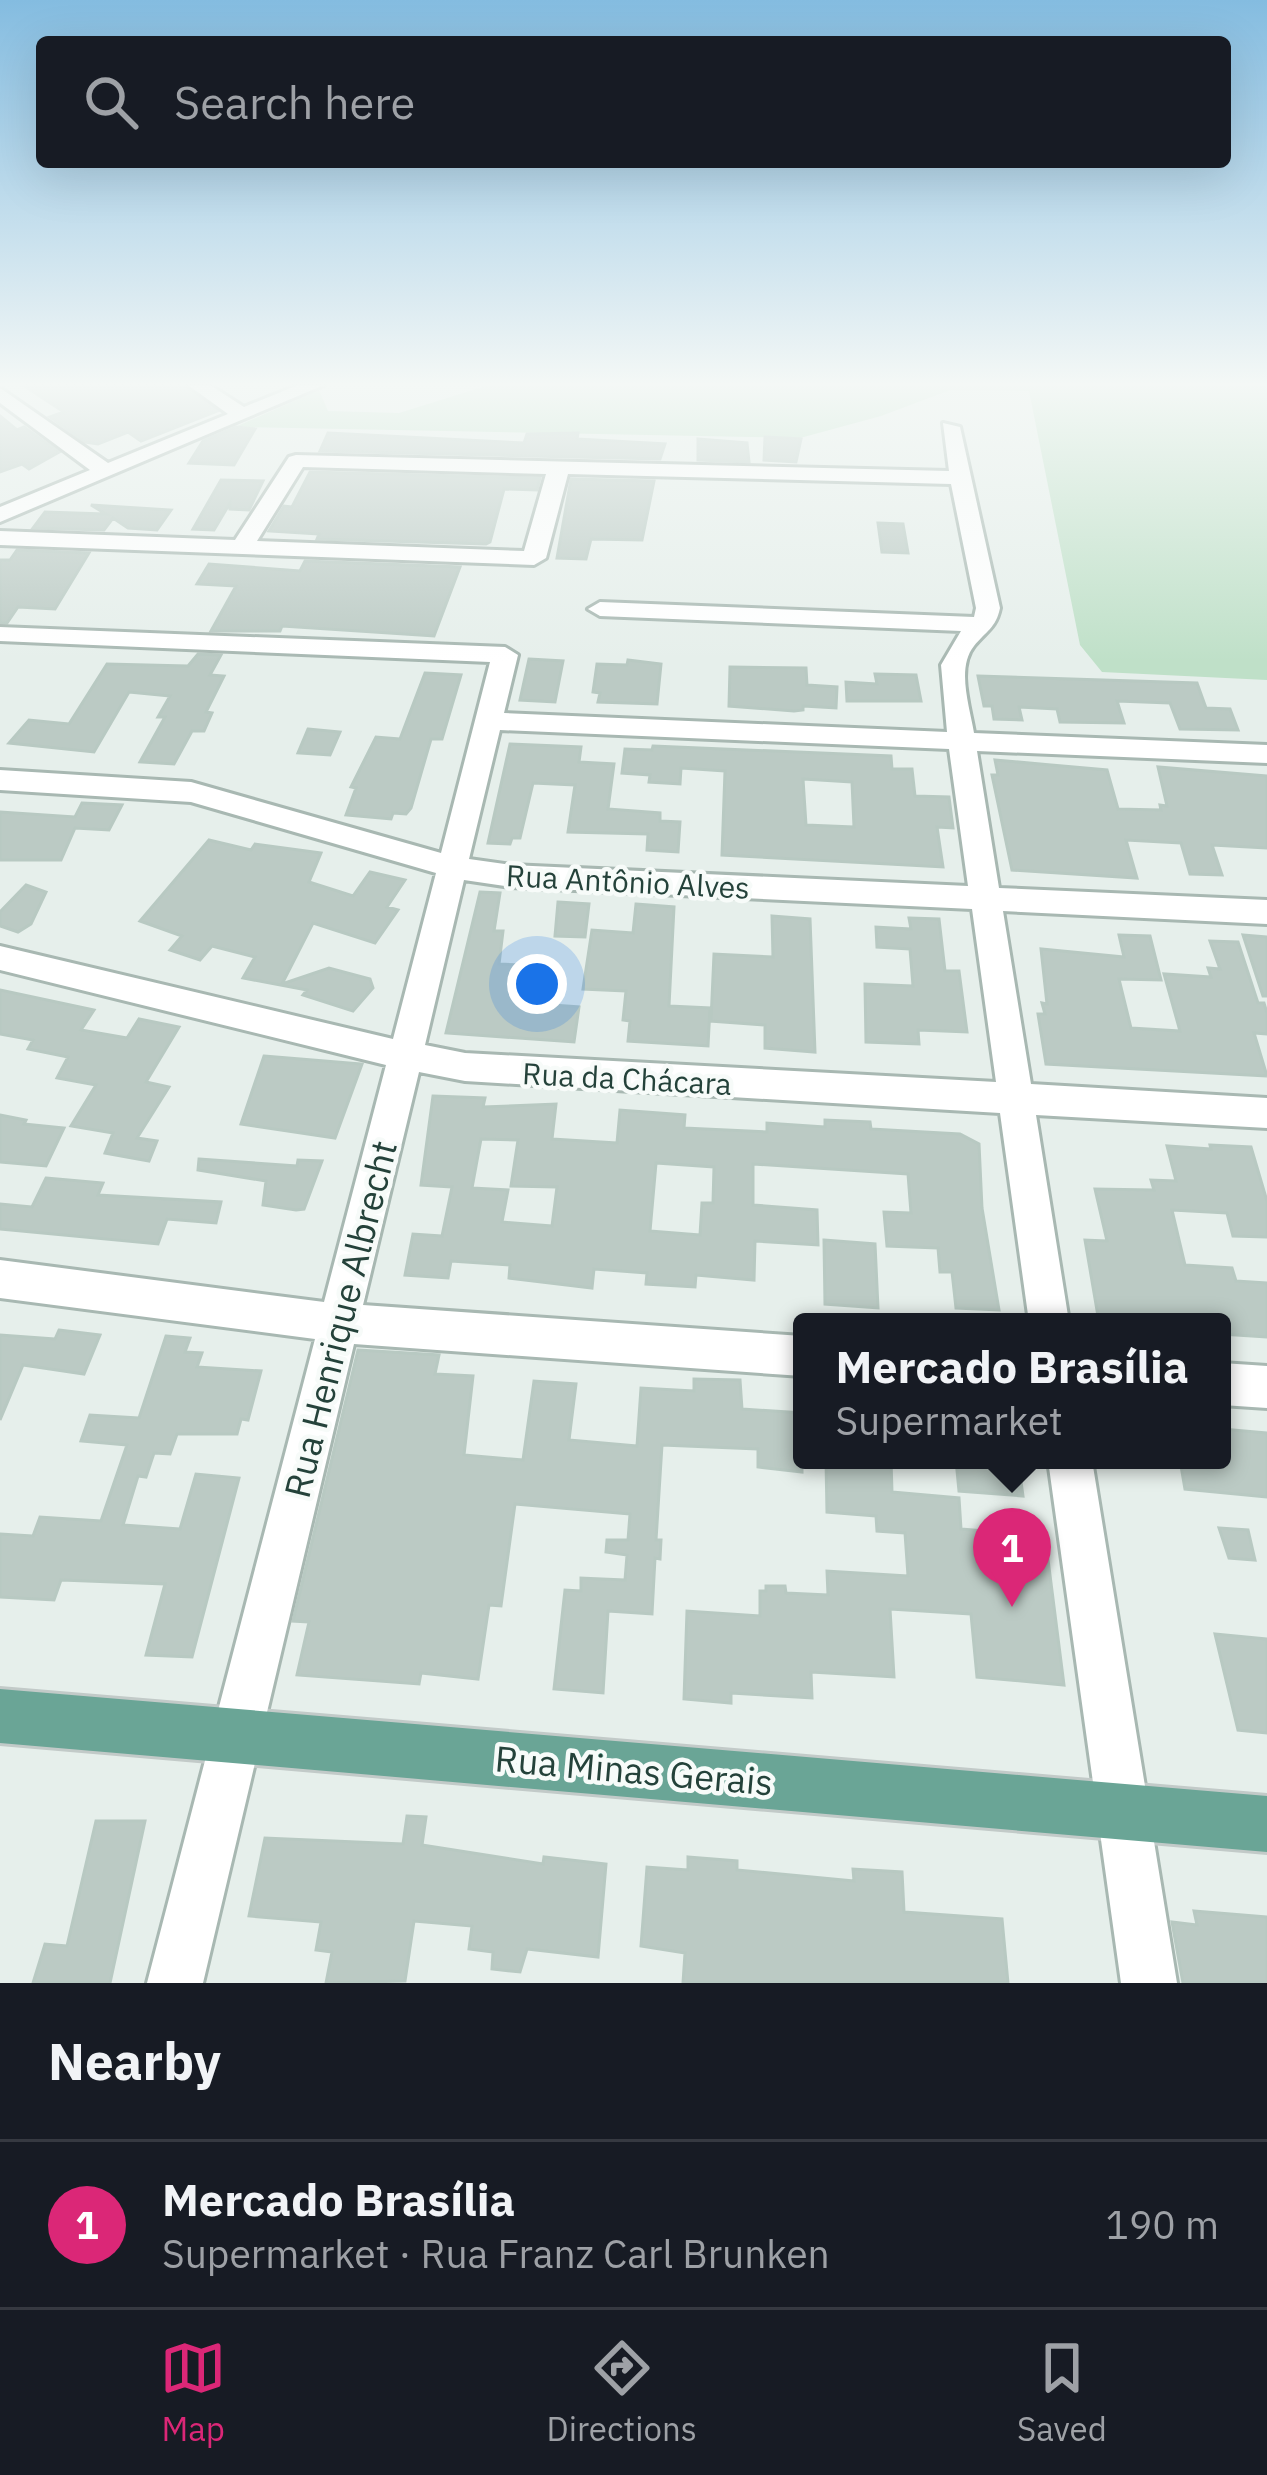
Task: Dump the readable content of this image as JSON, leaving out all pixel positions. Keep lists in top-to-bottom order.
{
  "streets": {
    "main road": ["Rua Minas Gerais"],
    "street": ["Rua Antônio Alves", "Rua da Chácara", "Rua Henrique Albrecht"]
  },
  "crossings": [
    ["Rua Antônio Alves", "Rua Henrique Albrecht"],
    ["Rua da Chácara", "Rua Henrique Albrecht"],
    ["Rua Henrique Albrecht", "Rua Minas Gerais"]
  ],
  "page": {
    "search": "Search here",
    "popup": ["Mercado Brasília", "Supermarket"],
    "pins": "1",
    "heading": "Nearby",
    "list": [
      {
        "mark": "1",
        "name": "Mercado Brasília",
        "note": "Supermarket · Rua Franz Carl Brunken",
        "value": "190 m"
      }
    ],
    "nav": ["Map", "Directions", "Saved"]
  }
}
